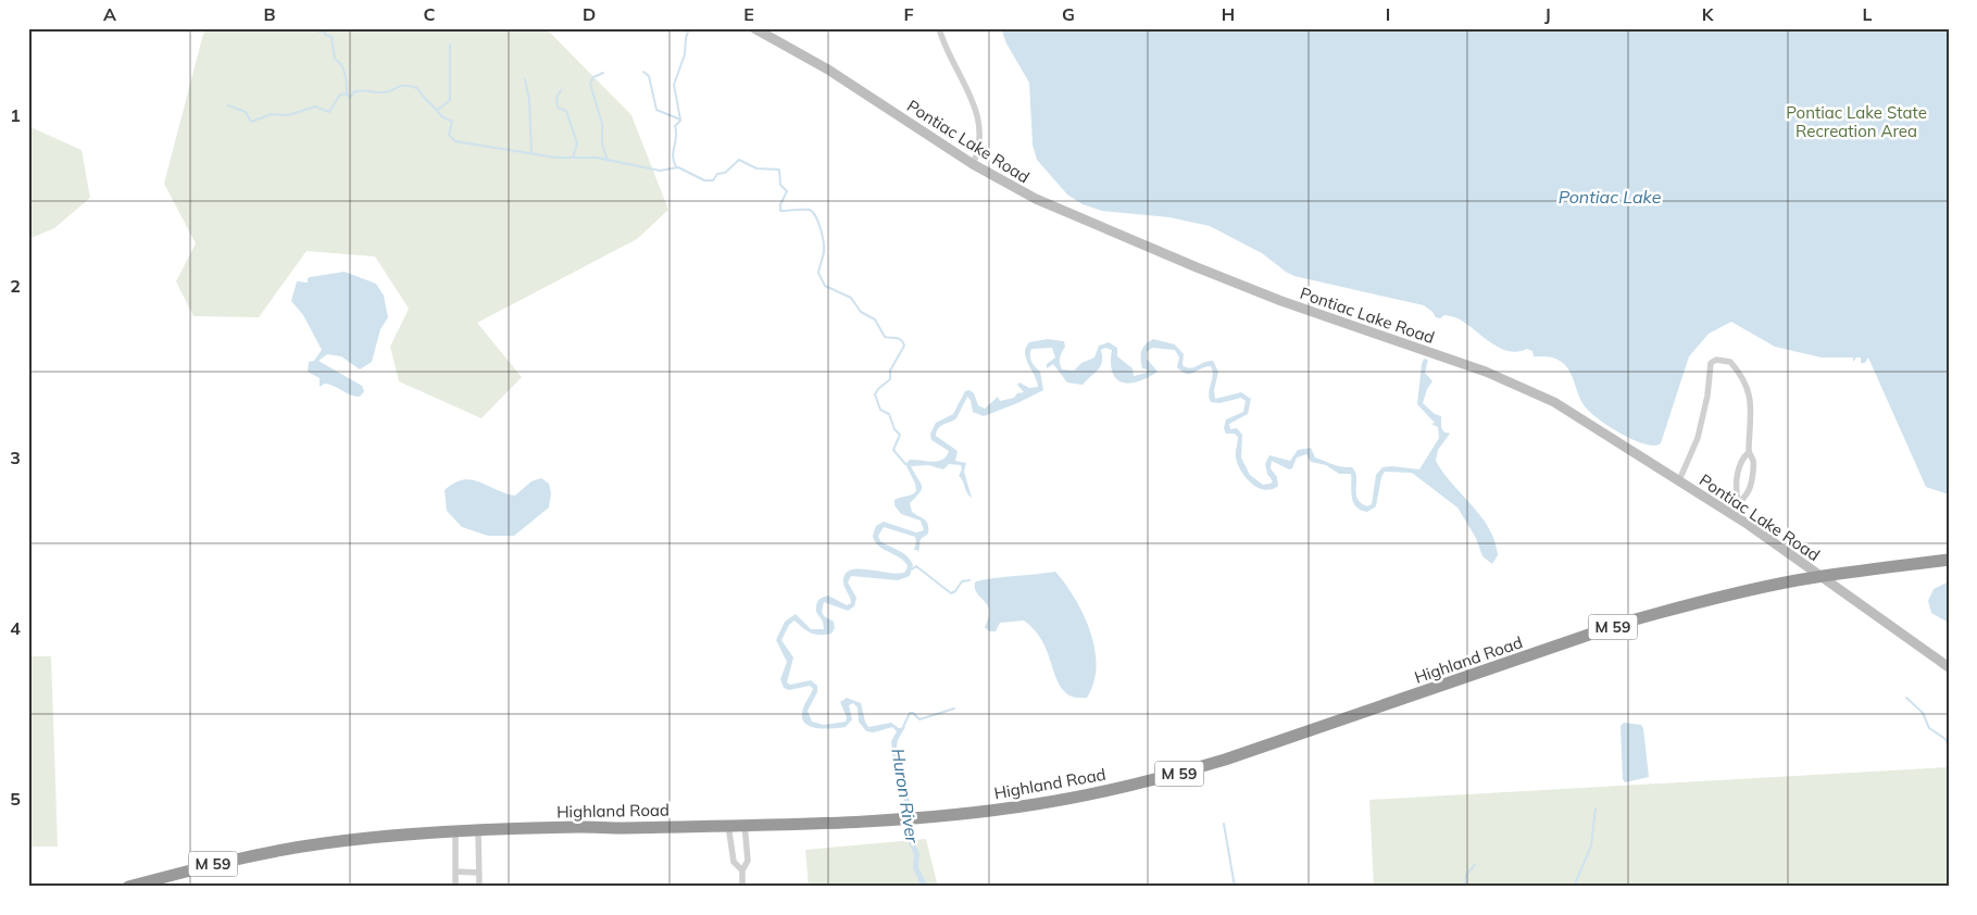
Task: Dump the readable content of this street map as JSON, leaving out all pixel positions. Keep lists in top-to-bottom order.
{
  "streets": {
    "highway": ["M 59", "Highland Road"],
    "street": ["Pontiac Lake Road"]
  },
  "crossings": [
    ["Pontiac Lake Road", "Highland Road"]
  ],
  "water": ["Pontiac Lake", "Huron River"],
  "parks": ["Pontiac Lake State Recreation Area"],
  "grid": {
    "columns": [
      "A",
      "B",
      "C",
      "D",
      "E",
      "F",
      "G",
      "H",
      "I",
      "J",
      "K",
      "L"
    ],
    "rows": [
      "1",
      "2",
      "3",
      "4",
      "5"
    ]
  }
}
